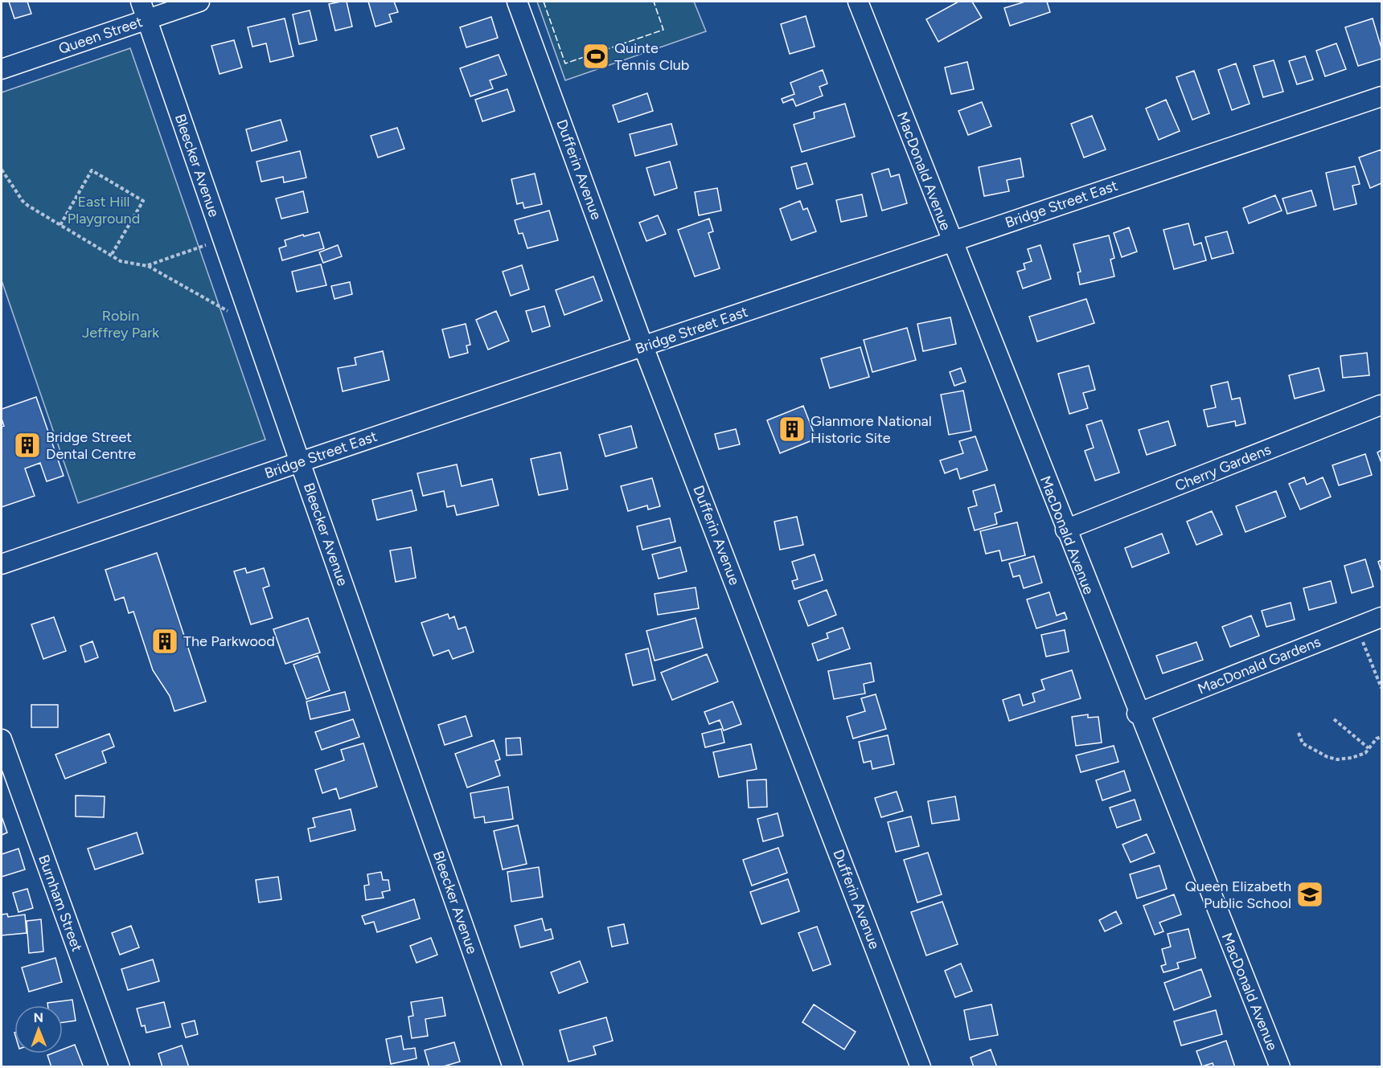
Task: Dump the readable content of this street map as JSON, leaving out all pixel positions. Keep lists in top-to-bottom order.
{
  "streets": {
    "street": [
      "Queen Street",
      "Bleecker Avenue",
      "Dufferin Avenue",
      "MacDonald Avenue",
      "Bridge Street East",
      "Cherry Gardens",
      "MacDonald Gardens",
      "Burnham Street"
    ]
  },
  "crossings": [
    ["Queen Street", "Bleecker Avenue"],
    ["Bleecker Avenue", "Bridge Street East"],
    ["Dufferin Avenue", "Bridge Street East"],
    ["MacDonald Avenue", "Bridge Street East"],
    ["MacDonald Avenue", "Cherry Gardens"],
    ["MacDonald Avenue", "MacDonald Gardens"]
  ],
  "parks": ["East Hill Playground", "Robin Jeffrey Park"],
  "places": {
    "sports": ["Quinte Tennis Club"],
    "building": ["Glanmore National Historic Site", "Bridge Street Dental Centre", "The Parkwood"],
    "school or university": ["Queen Elizabeth Public School"]
  },
  "north": "top"
}
